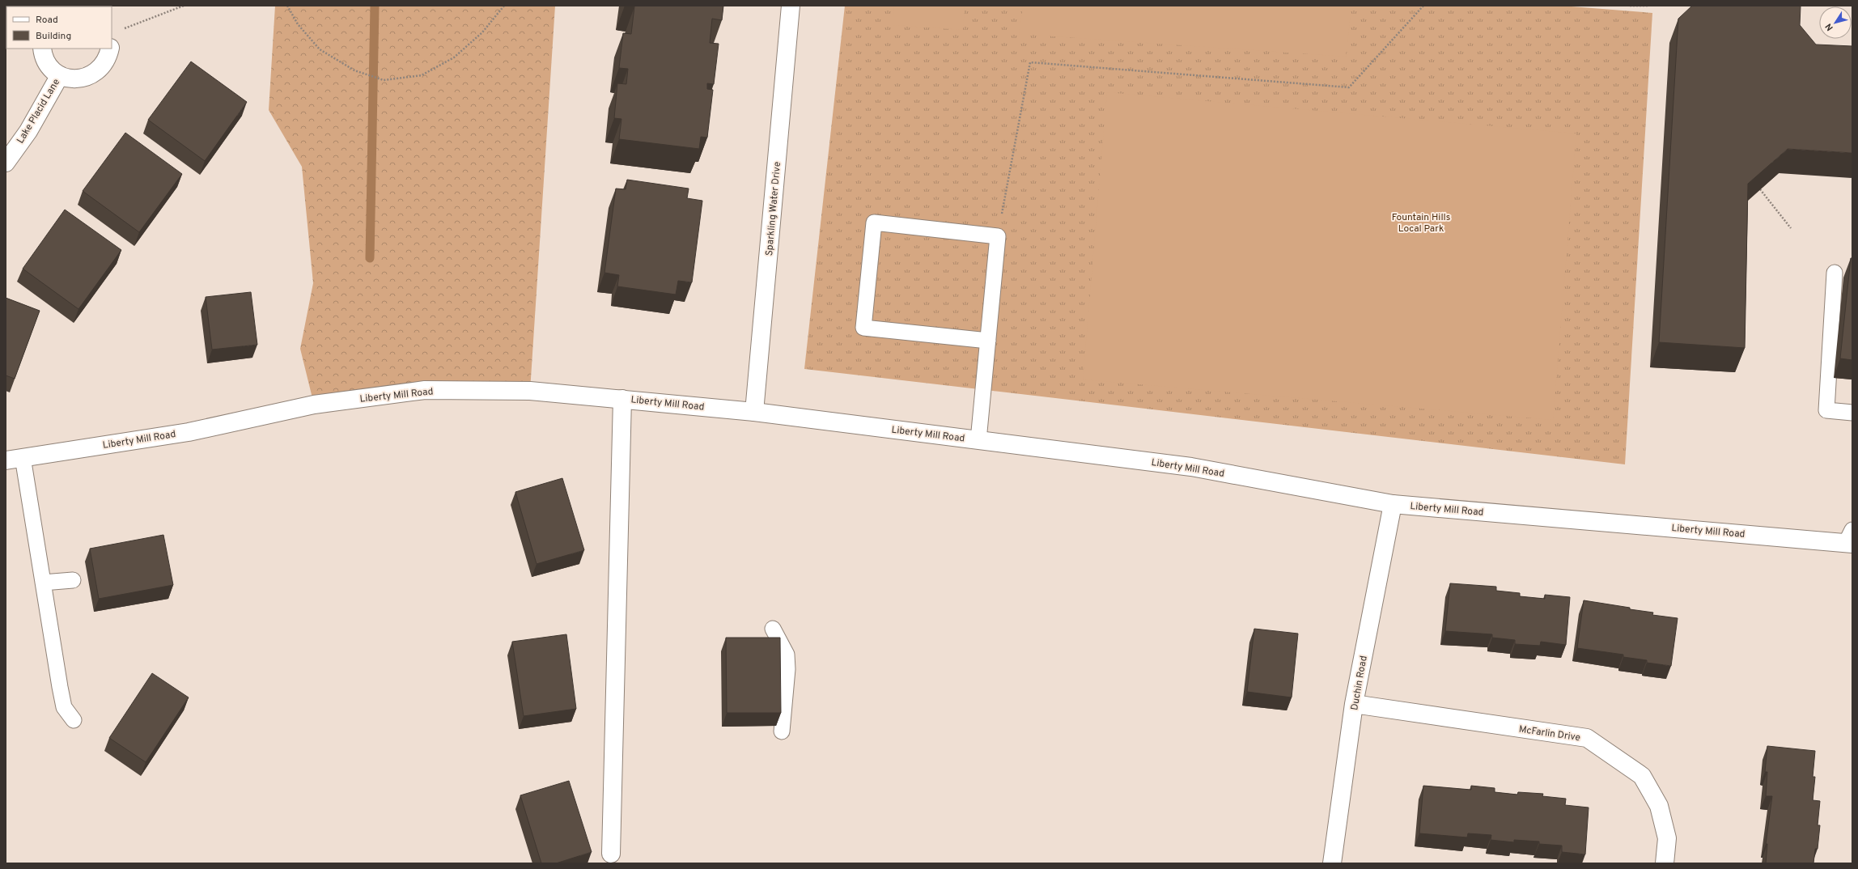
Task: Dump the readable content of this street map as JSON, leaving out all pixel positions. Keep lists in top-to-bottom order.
{
  "streets": {
    "street": [
      "Lake Placid Lane",
      "Sparkling Water Drive",
      "Liberty Mill Road",
      "Duchin Road",
      "McFarlin Drive"
    ]
  },
  "crossings": [
    ["Sparkling Water Drive", "Liberty Mill Road"],
    ["Liberty Mill Road", "Duchin Road"],
    ["Duchin Road", "McFarlin Drive"]
  ],
  "parks": ["Fountain Hills Local Park"],
  "legend": ["Road", "Building"],
  "north": "bottom left"
}
